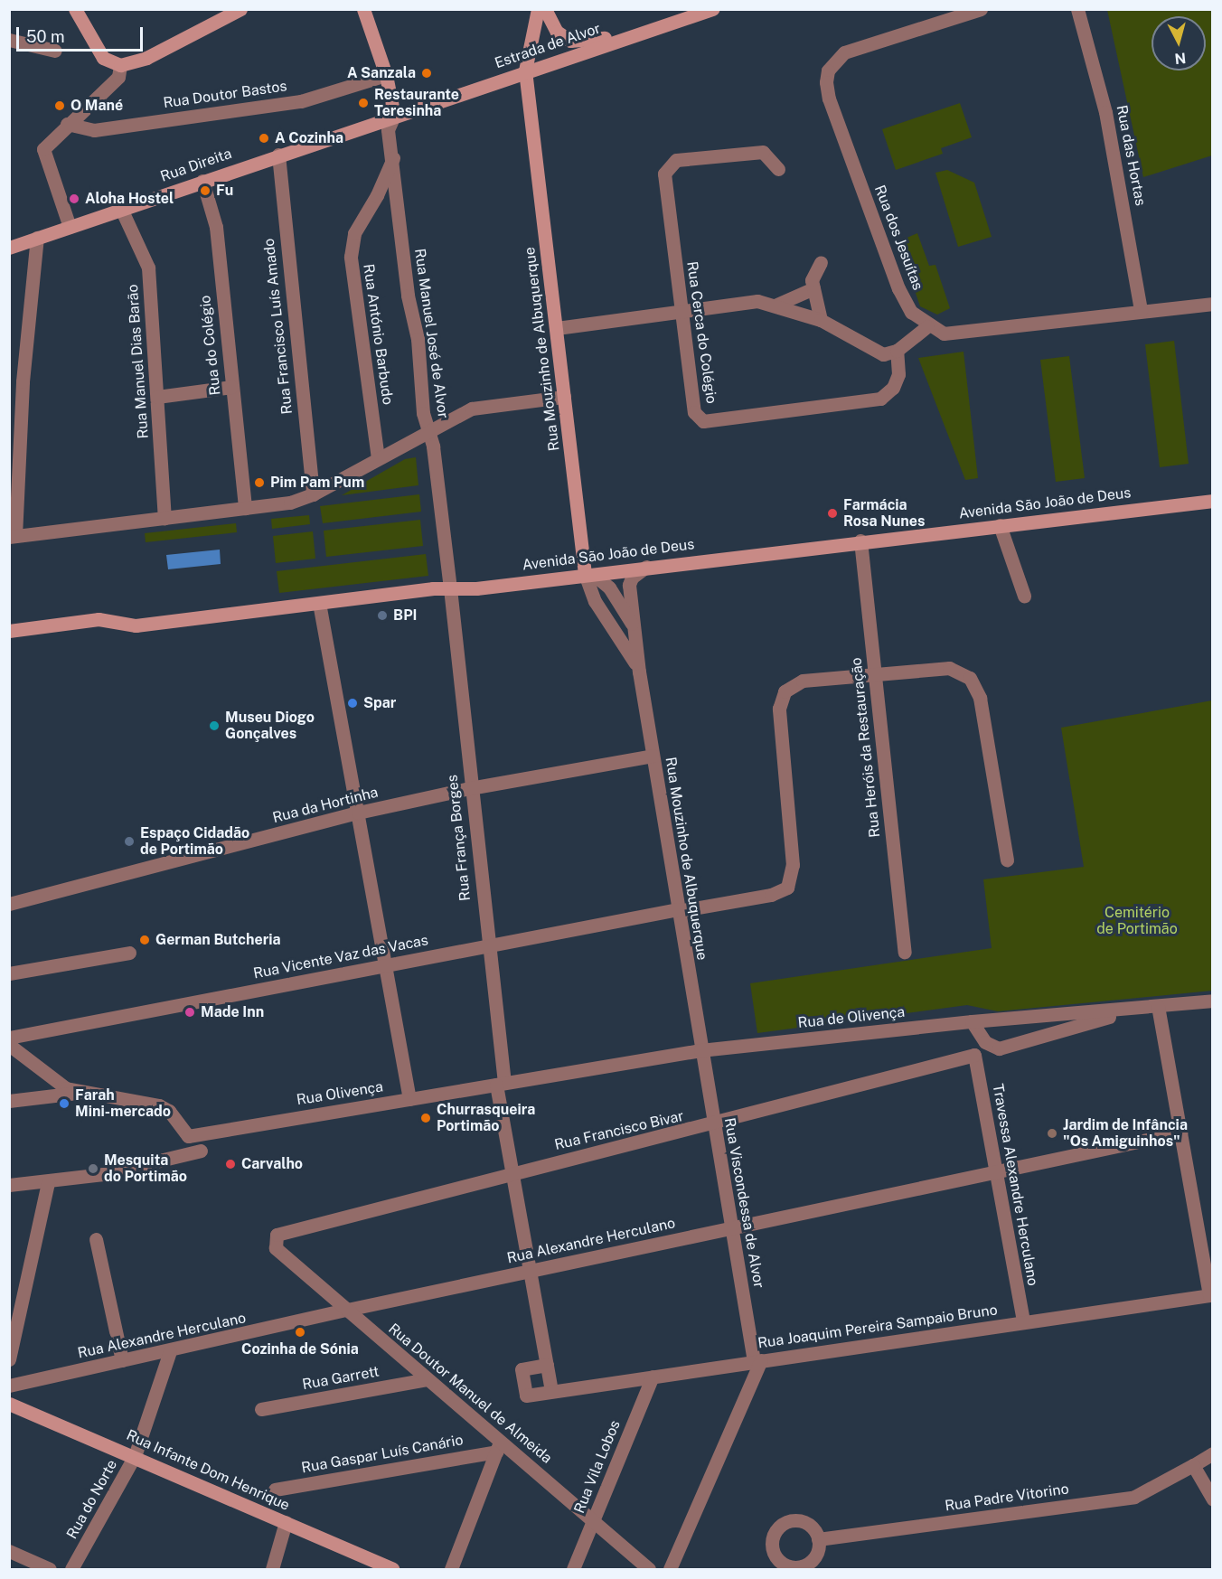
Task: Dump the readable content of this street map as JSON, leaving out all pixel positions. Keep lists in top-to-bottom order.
{
  "streets": {
    "street": [
      "Estrada de Alvor",
      "Rua Doutor Bastos",
      "Rua das Hortas",
      "Rua Direita",
      "Rua dos Jesuítas",
      "Rua Francisco Luís Amado",
      "Rua Cerca do Colégio",
      "Rua Manuel José de Alvor",
      "Rua António Barbudo",
      "Rua do Colégio",
      "Rua Mouzinho de Albuquerque",
      "Rua Manuel Dias Barão",
      "Avenida São João de Deus",
      "Rua Heróis da Restauração",
      "Rua da Hortinha",
      "Rua França Borges",
      "Rua Vicente Vaz das Vacas",
      "Rua de Olivença",
      "Rua Olivença",
      "Rua Francisco Bivar",
      "Travessa Alexandre Herculano",
      "Rua Viscondessa de Alvor",
      "Rua Alexandre Herculano",
      "Rua Joaquim Pereira Sampaio Bruno",
      "Rua Garrett",
      "Rua Doutor Manuel de Almeida",
      "Rua Gaspar Luís Canário",
      "Rua Vila Lobos",
      "Rua Infante Dom Henrique",
      "Rua Padre Vitorino",
      "Rua do Norte"
    ]
  },
  "crossings": [
    ["Estrada de Alvor", "Rua Direita"],
    ["Estrada de Alvor", "Rua Manuel José de Alvor"],
    ["Estrada de Alvor", "Rua Mouzinho de Albuquerque"],
    ["Rua das Hortas", "Rua dos Jesuítas"],
    ["Rua Direita", "Rua Francisco Luís Amado"],
    ["Rua Direita", "Rua Manuel José de Alvor"],
    ["Rua Direita", "Rua do Colégio"],
    ["Rua Direita", "Rua Manuel Dias Barão"],
    ["Rua Manuel José de Alvor", "Rua António Barbudo"],
    ["Rua Manuel José de Alvor", "Avenida São João de Deus"],
    ["Rua Manuel José de Alvor", "Rua França Borges"],
    ["Rua Mouzinho de Albuquerque", "Avenida São João de Deus"],
    ["Rua Mouzinho de Albuquerque", "Rua da Hortinha"],
    ["Rua Mouzinho de Albuquerque", "Rua Vicente Vaz das Vacas"],
    ["Rua Mouzinho de Albuquerque", "Rua de Olivença"],
    ["Rua Mouzinho de Albuquerque", "Rua Viscondessa de Alvor"],
    ["Avenida São João de Deus", "Rua Heróis da Restauração"],
    ["Avenida São João de Deus", "Rua França Borges"],
    ["Rua Heróis da Restauração", "Rua Vicente Vaz das Vacas"],
    ["Rua da Hortinha", "Rua França Borges"],
    ["Rua França Borges", "Rua Vicente Vaz das Vacas"],
    ["Rua França Borges", "Rua de Olivença"],
    ["Rua França Borges", "Rua Olivença"],
    ["Rua França Borges", "Rua Francisco Bivar"],
    ["Rua França Borges", "Rua Alexandre Herculano"],
    ["Rua França Borges", "Rua Joaquim Pereira Sampaio Bruno"],
    ["Rua de Olivença", "Rua Olivença"],
    ["Rua de Olivença", "Rua Viscondessa de Alvor"],
    ["Rua Francisco Bivar", "Travessa Alexandre Herculano"],
    ["Rua Francisco Bivar", "Rua Viscondessa de Alvor"],
    ["Rua Francisco Bivar", "Rua Doutor Manuel de Almeida"],
    ["Travessa Alexandre Herculano", "Rua Alexandre Herculano"],
    ["Travessa Alexandre Herculano", "Rua Joaquim Pereira Sampaio Bruno"],
    ["Rua Viscondessa de Alvor", "Rua Alexandre Herculano"],
    ["Rua Viscondessa de Alvor", "Rua Joaquim Pereira Sampaio Bruno"],
    ["Rua Alexandre Herculano", "Rua Joaquim Pereira Sampaio Bruno"],
    ["Rua Alexandre Herculano", "Rua Doutor Manuel de Almeida"],
    ["Rua Alexandre Herculano", "Rua do Norte"],
    ["Rua Joaquim Pereira Sampaio Bruno", "Rua Vila Lobos"],
    ["Rua Garrett", "Rua Doutor Manuel de Almeida"],
    ["Rua Doutor Manuel de Almeida", "Rua Gaspar Luís Canário"],
    ["Rua Doutor Manuel de Almeida", "Rua Vila Lobos"],
    ["Rua Infante Dom Henrique", "Rua do Norte"]
  ],
  "parks": ["Cemitério de Portimão"],
  "places": [
    "A Sanzala",
    "Restaurante Teresinha",
    "O Mané",
    "A Cozinha",
    "Fu",
    "Aloha Hostel",
    "Pim Pam Pum",
    "Farmácia Rosa Nunes",
    "BPI",
    "Spar",
    "Museu Diogo Gonçalves",
    "Espaço Cidadão de Portimão",
    "German Butcheria",
    "Made Inn",
    "Farah Mini-mercado",
    "Churrasqueira Portimão",
    "Jardim de Infância \"Os Amiguinhos\"",
    "Carvalho",
    "Mesquita do Portimão",
    "Cozinha de Sónia"
  ],
  "scale_bar": "50 m",
  "north": "bottom"
}
